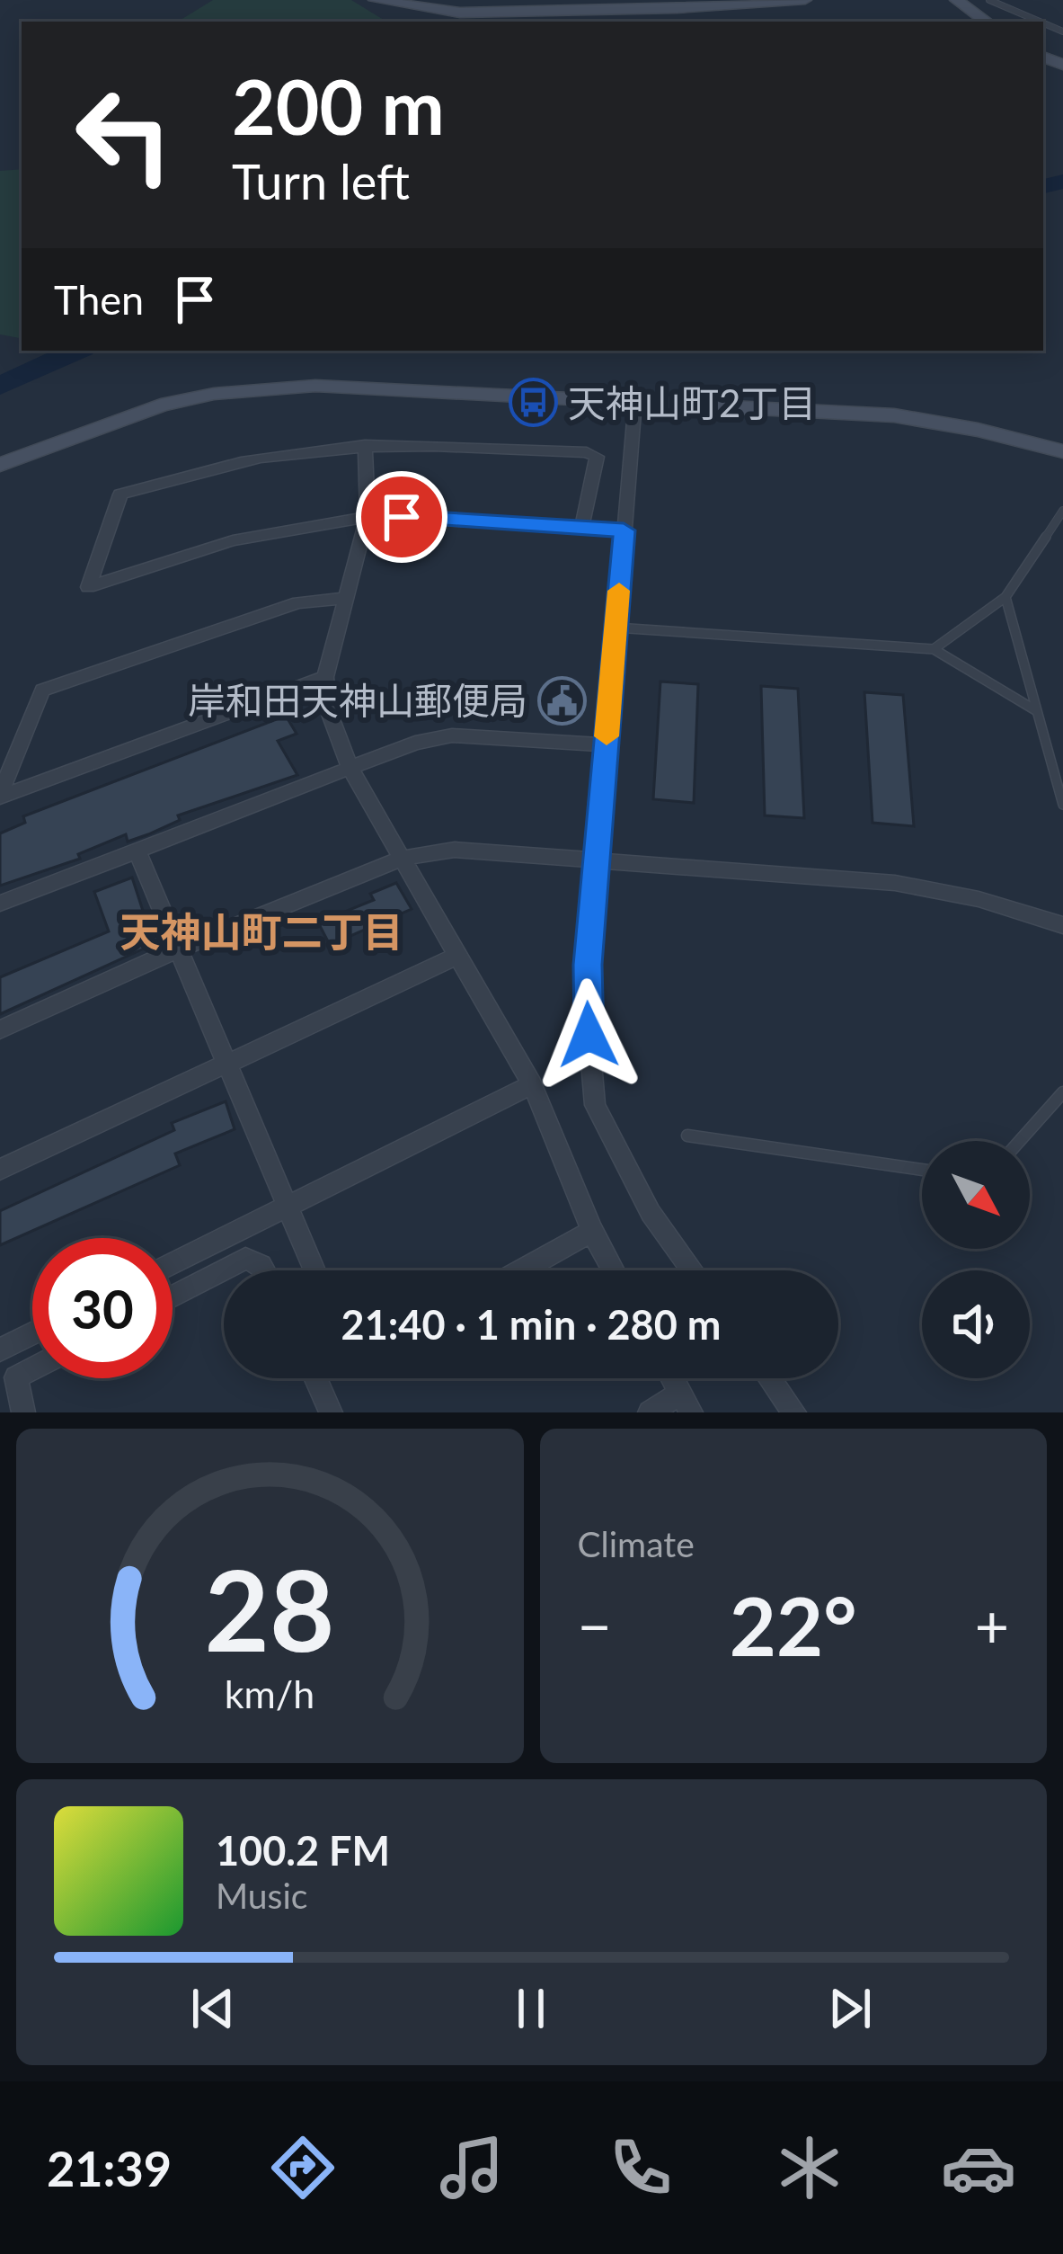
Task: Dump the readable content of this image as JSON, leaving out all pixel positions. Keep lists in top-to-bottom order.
{
  "districts": ["天神山町二丁目"],
  "places": {
    "bus stop": ["天神山町2丁目"],
    "public building": ["岸和田天神山郵便局"]
  },
  "north": "bottom right",
  "page": {
    "turn": ["200 m", "Turn left"],
    "then": "Then",
    "limit": "30",
    "trip": "21:40 · 1 min · 280 m",
    "tile": "Climate",
    "heat": ["−", "22°", "+"],
    "song": ["100.2 FM", "Music"],
    "tabs": "21:39",
    "gauge": ["28", "km/h"]
  }
}
